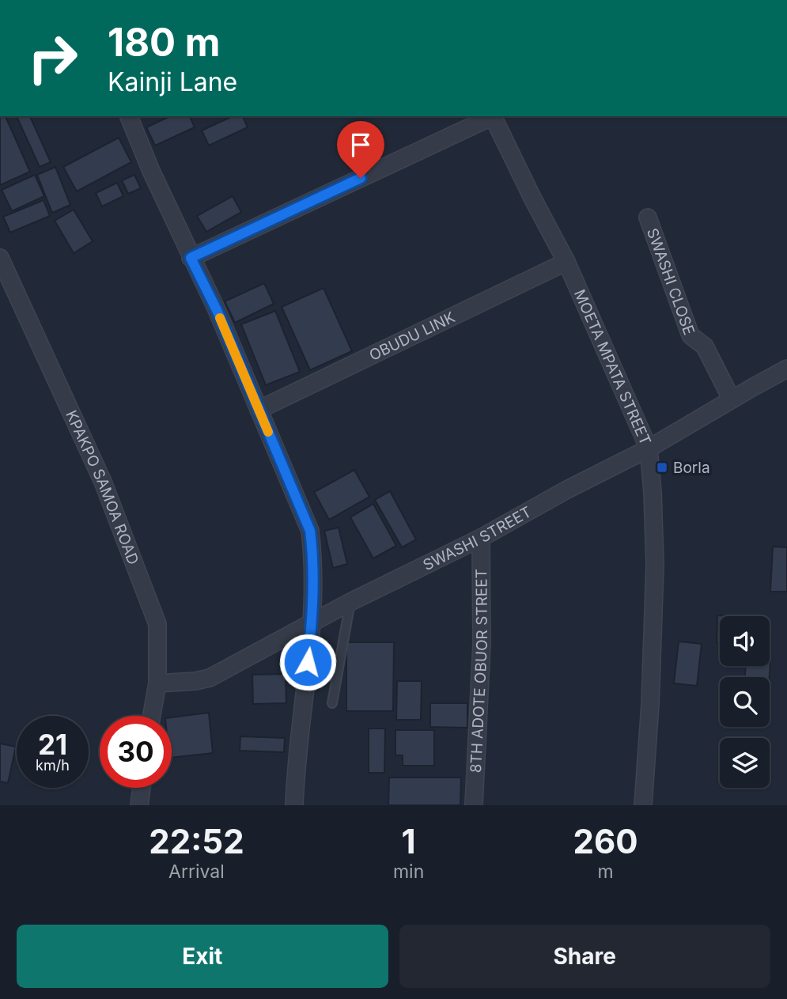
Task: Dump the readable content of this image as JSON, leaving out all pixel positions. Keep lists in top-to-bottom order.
{
  "streets": {
    "street": [
      "SWASHI CLOSE",
      "OBUDU LINK",
      "MOETA MPATA STREET",
      "KPAKPO SAMOA ROAD",
      "SWASHI STREET",
      "8TH ADOTE OBUOR STREET"
    ]
  },
  "crossings": [
    ["SWASHI CLOSE", "SWASHI STREET"],
    ["OBUDU LINK", "MOETA MPATA STREET"],
    ["MOETA MPATA STREET", "SWASHI STREET"],
    ["KPAKPO SAMOA ROAD", "SWASHI STREET"],
    ["SWASHI STREET", "8TH ADOTE OBUOR STREET"]
  ],
  "places": {
    "transit": ["Borla"]
  },
  "page": {
    "turn": ["180 m", "Kainji Lane"],
    "speed": "21 km/h",
    "limit": "30",
    "eta": [
      "22:52",
      "Arrival",
      "1",
      "min",
      "260",
      "m"
    ],
    "buttons": ["Exit", "Share"]
  }
}
